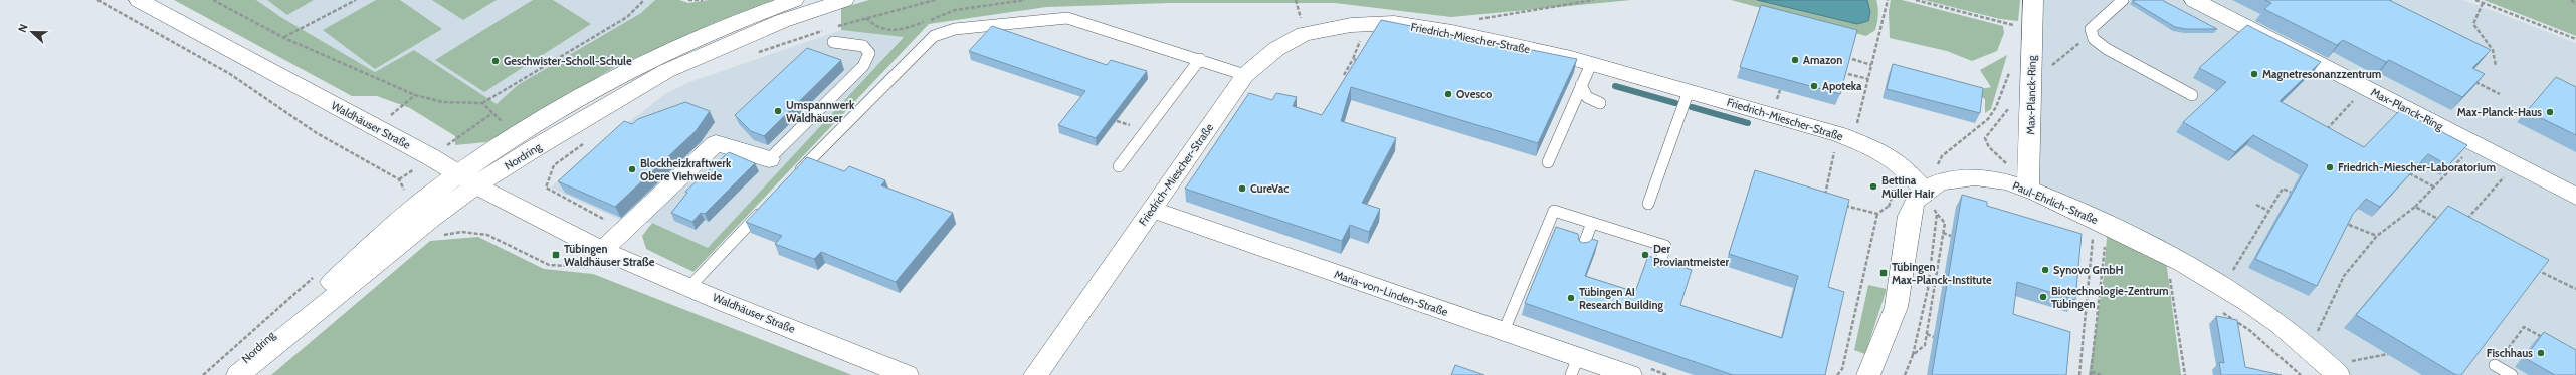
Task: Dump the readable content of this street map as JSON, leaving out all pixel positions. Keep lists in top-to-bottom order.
{
  "streets": {
    "street": [
      "Friedrich-Miescher-Straße",
      "Max-Planck-Ring",
      "Waldhäuser Straße",
      "Nordring",
      "Paul-Ehrlich-Straße",
      "Maria-von-Linden-Straße"
    ]
  },
  "crossings": [
    ["Friedrich-Miescher-Straße", "Paul-Ehrlich-Straße"],
    ["Friedrich-Miescher-Straße", "Maria-von-Linden-Straße"],
    ["Max-Planck-Ring", "Paul-Ehrlich-Straße"],
    ["Waldhäuser Straße", "Nordring"]
  ],
  "places": {
    "other": [
      "Amazon",
      "Geschwister-Scholl-Schule",
      "Magnetresonanzzentrum",
      "Apoteka",
      "Ovesco",
      "Umspannwerk Waldhäuser",
      "Max-Planck-Haus",
      "Friedrich-Miescher-Laboratorium",
      "Blockheizkraftwerk Obere Viehweide",
      "Bettina Müller Hair",
      "CureVac",
      "Der Proviantmeister",
      "Synovo GmbH",
      "Biotechnologie-Zentrum Tübingen",
      "Tübingen AI Research Building",
      "Fischhaus"
    ],
    "transit": ["Tübingen Waldhäuser Straße", "Tübingen Max-Planck-Institute"]
  },
  "north": "left"
}
